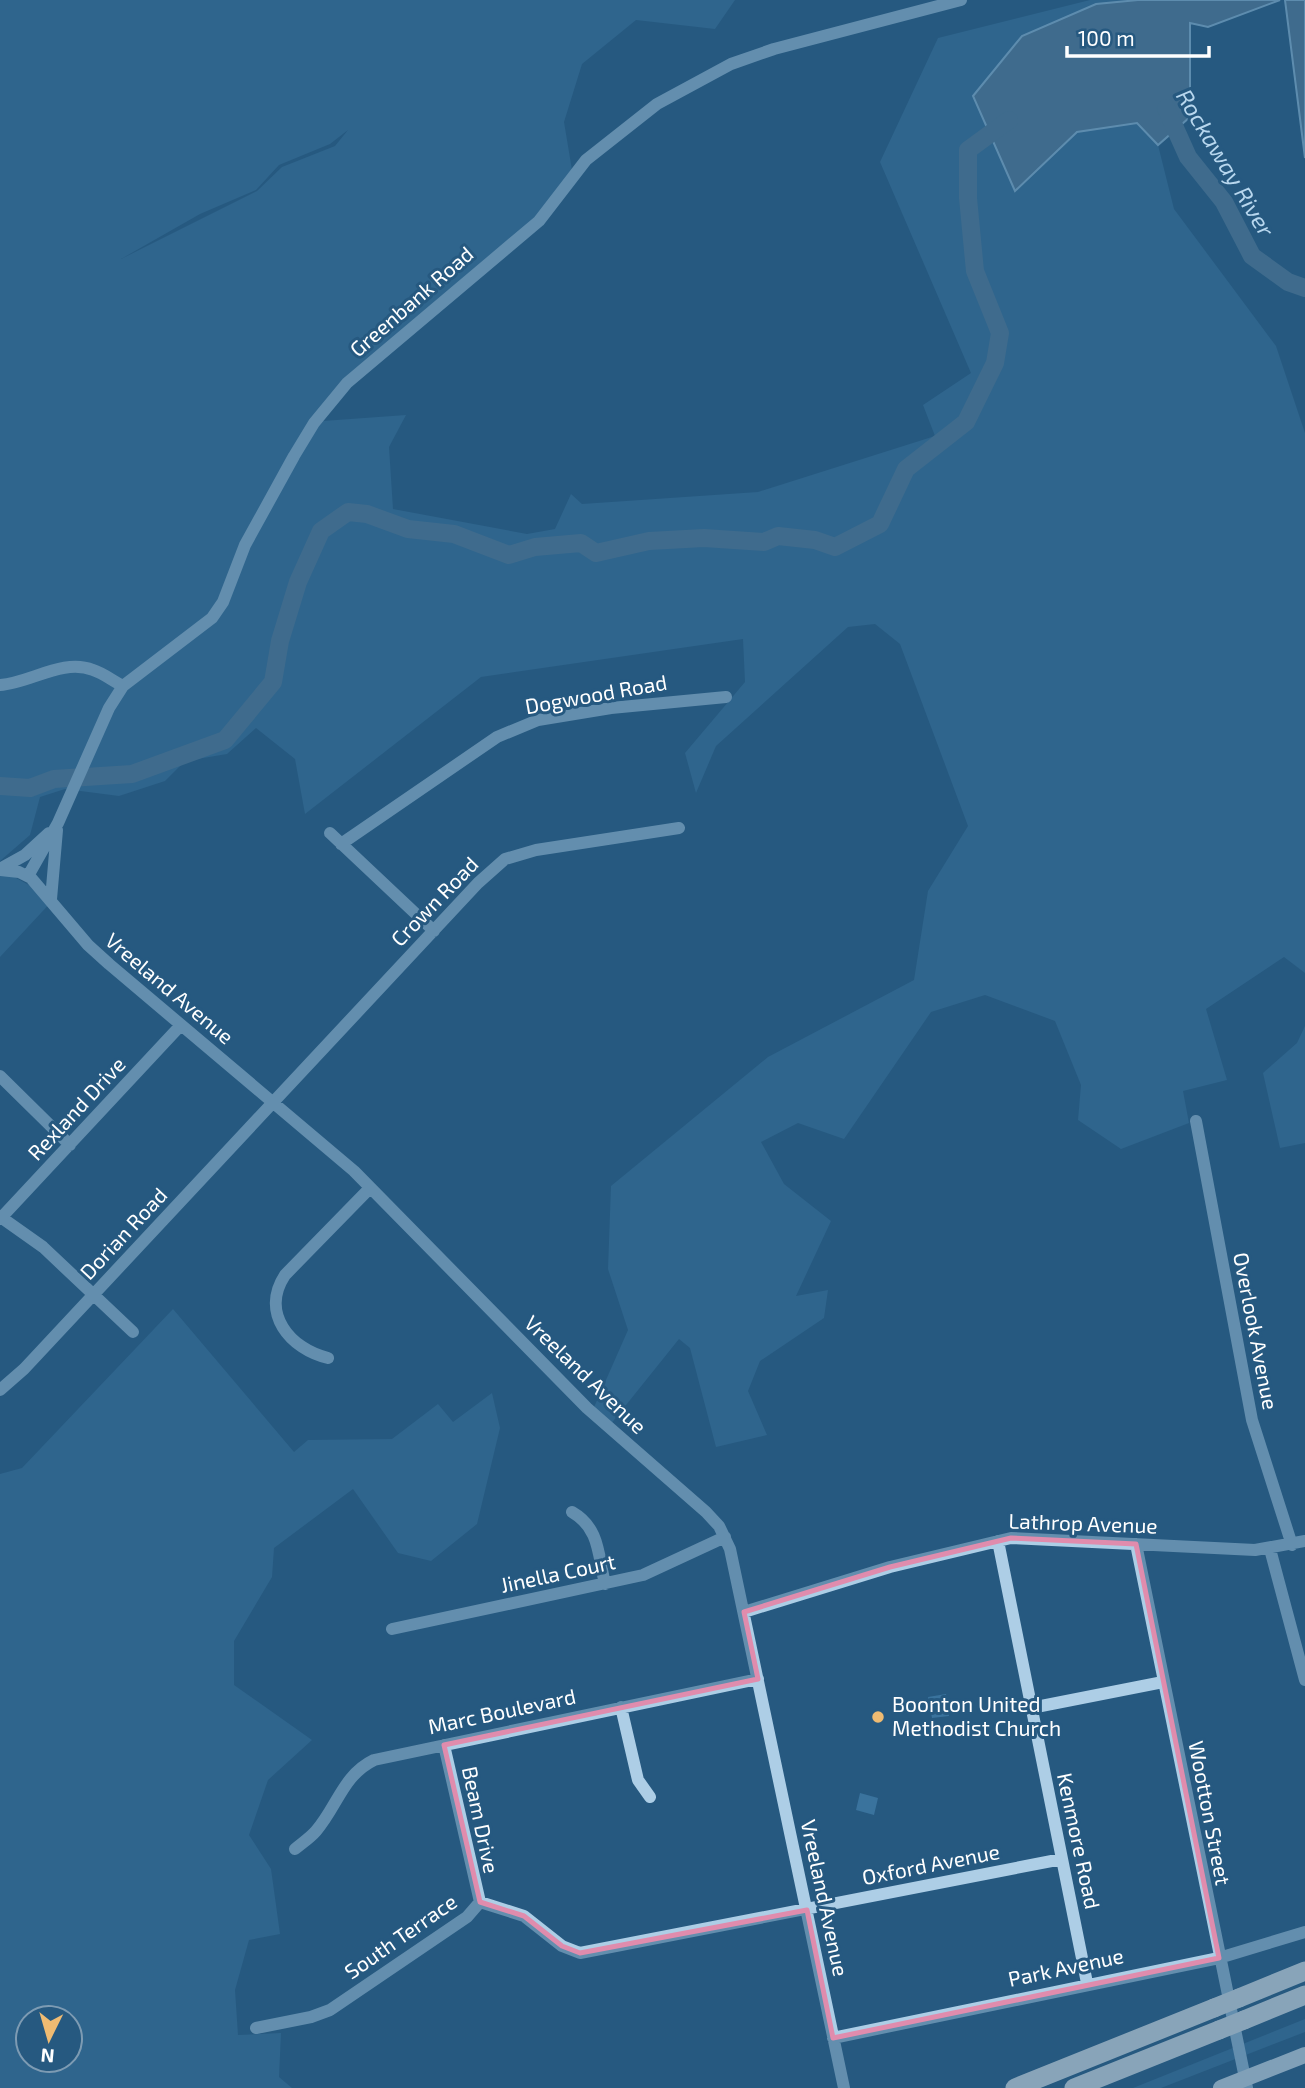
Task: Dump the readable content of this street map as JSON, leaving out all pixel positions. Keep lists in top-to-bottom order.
{
  "streets": {
    "street": [
      "Greenbank Road",
      "Dogwood Road",
      "Crown Road",
      "Vreeland Avenue",
      "Rexland Drive",
      "Dorian Road",
      "Overlook Avenue",
      "Lathrop Avenue",
      "Jinella Court",
      "Marc Boulevard",
      "Wootton Street",
      "Beam Drive",
      "Kenmore Road",
      "Oxford Avenue",
      "South Terrace",
      "Park Avenue"
    ]
  },
  "crossings": [
    ["Greenbank Road", "Vreeland Avenue"],
    ["Crown Road", "Vreeland Avenue"],
    ["Crown Road", "Dorian Road"],
    ["Vreeland Avenue", "Rexland Drive"],
    ["Vreeland Avenue", "Dorian Road"],
    ["Vreeland Avenue", "Lathrop Avenue"],
    ["Vreeland Avenue", "Jinella Court"],
    ["Vreeland Avenue", "Marc Boulevard"],
    ["Vreeland Avenue", "Oxford Avenue"],
    ["Vreeland Avenue", "South Terrace"],
    ["Vreeland Avenue", "Park Avenue"],
    ["Overlook Avenue", "Lathrop Avenue"],
    ["Lathrop Avenue", "Wootton Street"],
    ["Lathrop Avenue", "Kenmore Road"],
    ["Marc Boulevard", "Beam Drive"],
    ["Wootton Street", "Park Avenue"],
    ["Beam Drive", "South Terrace"],
    ["Kenmore Road", "Oxford Avenue"],
    ["Kenmore Road", "Park Avenue"],
    ["Oxford Avenue", "South Terrace"]
  ],
  "water": ["Rockaway River"],
  "places": ["Boonton United Methodist Church"],
  "scale_bar": "100 m",
  "north": "bottom"
}
